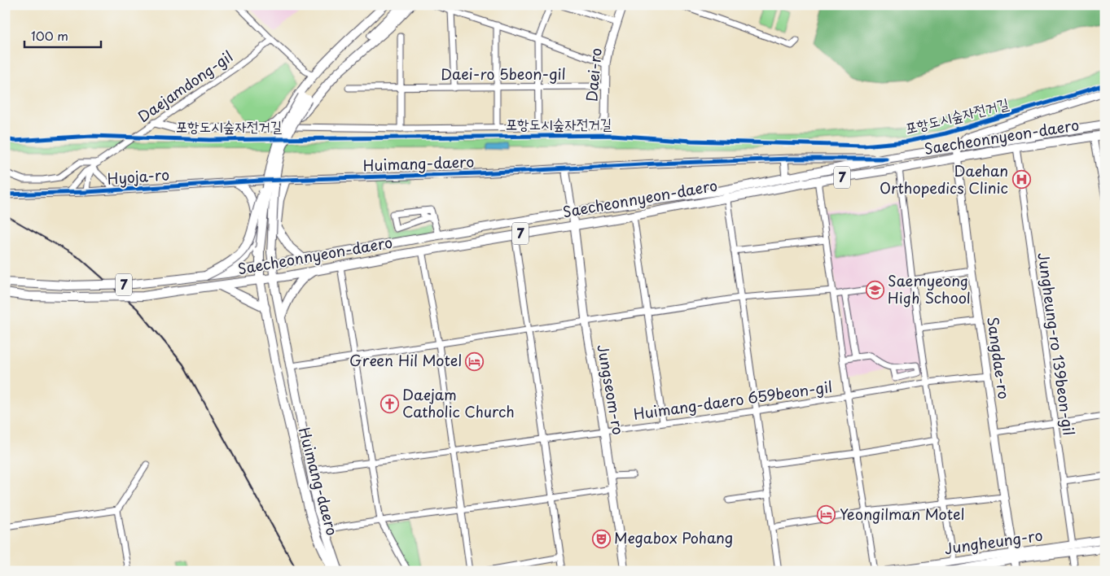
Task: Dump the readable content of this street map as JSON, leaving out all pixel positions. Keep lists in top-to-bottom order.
{
  "streets": {
    "main road": [
      "Daei-ro",
      "Saecheonnyeon-daero",
      "Huimang-daero",
      "Hyoja-ro",
      "7",
      "Sangdae-ro",
      "Jungseom-ro",
      "Jungheung-ro"
    ],
    "street": [
      "Daei-ro 5beon-gil",
      "Daejamdong-gil",
      "Jungheung-ro 139beon-gil",
      "Huimang-daero 659beon-gil"
    ],
    "cycle path": ["포항도시숲자전거길"]
  },
  "crossings": [
    ["Daei-ro 5beon-gil", "Daei-ro"],
    ["Daejamdong-gil", "Hyoja-ro"],
    ["Saecheonnyeon-daero", "Huimang-daero"],
    ["Saecheonnyeon-daero", "Jungheung-ro 139beon-gil"],
    ["Saecheonnyeon-daero", "Sangdae-ro"],
    ["Saecheonnyeon-daero", "Jungseom-ro"],
    ["Huimang-daero", "Hyoja-ro"],
    ["Huimang-daero", "Huimang-daero 659beon-gil"],
    ["Jungheung-ro 139beon-gil", "Jungheung-ro"],
    ["Sangdae-ro", "Huimang-daero 659beon-gil"],
    ["Sangdae-ro", "Jungheung-ro"],
    ["Jungseom-ro", "Huimang-daero 659beon-gil"]
  ],
  "places": {
    "hospital": ["Daehan Orthopedics Clinic"],
    "school or university": ["Saemyeong High School"],
    "hotel": ["Green Hil Motel", "Yeongilman Motel"],
    "church": ["Daejam Catholic Church"],
    "theatre": ["Megabox Pohang"]
  },
  "scale_bar": "100 m"
}
